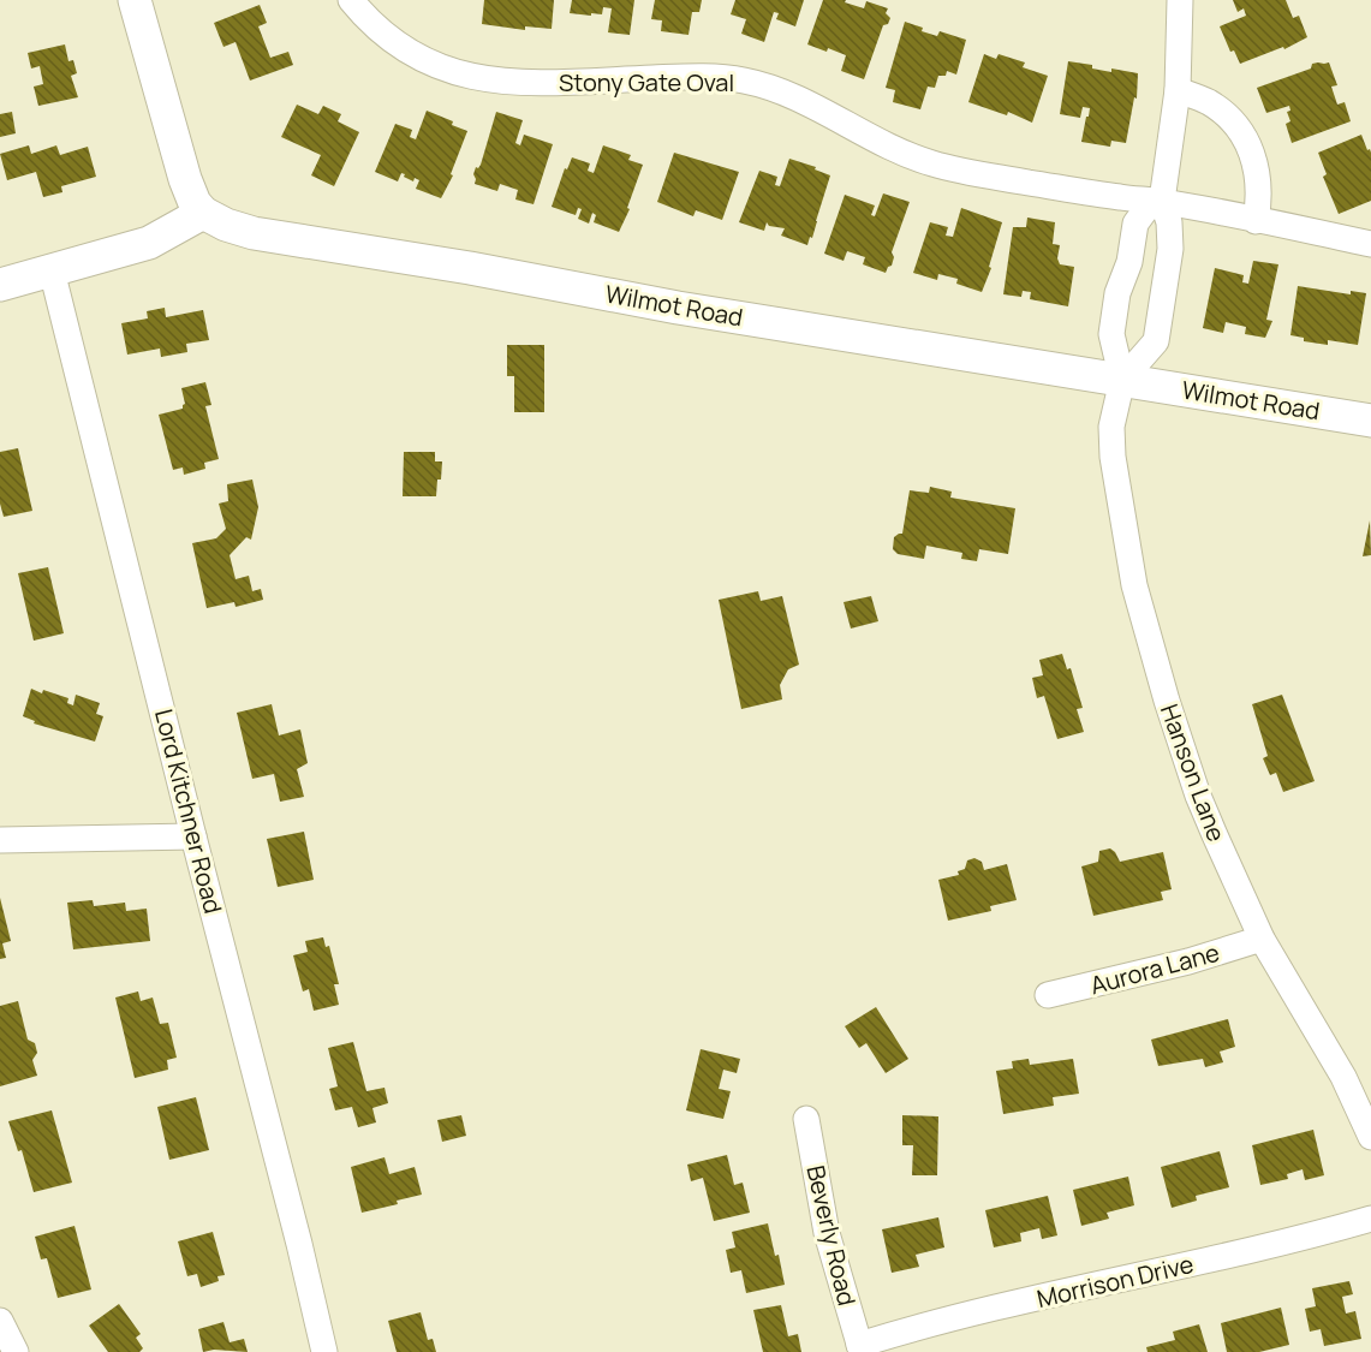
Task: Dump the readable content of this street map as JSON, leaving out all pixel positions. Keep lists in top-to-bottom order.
{
  "streets": {
    "street": [
      "Stony Gate Oval",
      "Wilmot Road",
      "Hanson Lane",
      "Lord Kitchner Road",
      "Aurora Lane",
      "Beverly Road",
      "Morrison Drive"
    ]
  },
  "crossings": [
    ["Wilmot Road", "Hanson Lane"],
    ["Hanson Lane", "Aurora Lane"],
    ["Beverly Road", "Morrison Drive"]
  ]
}
